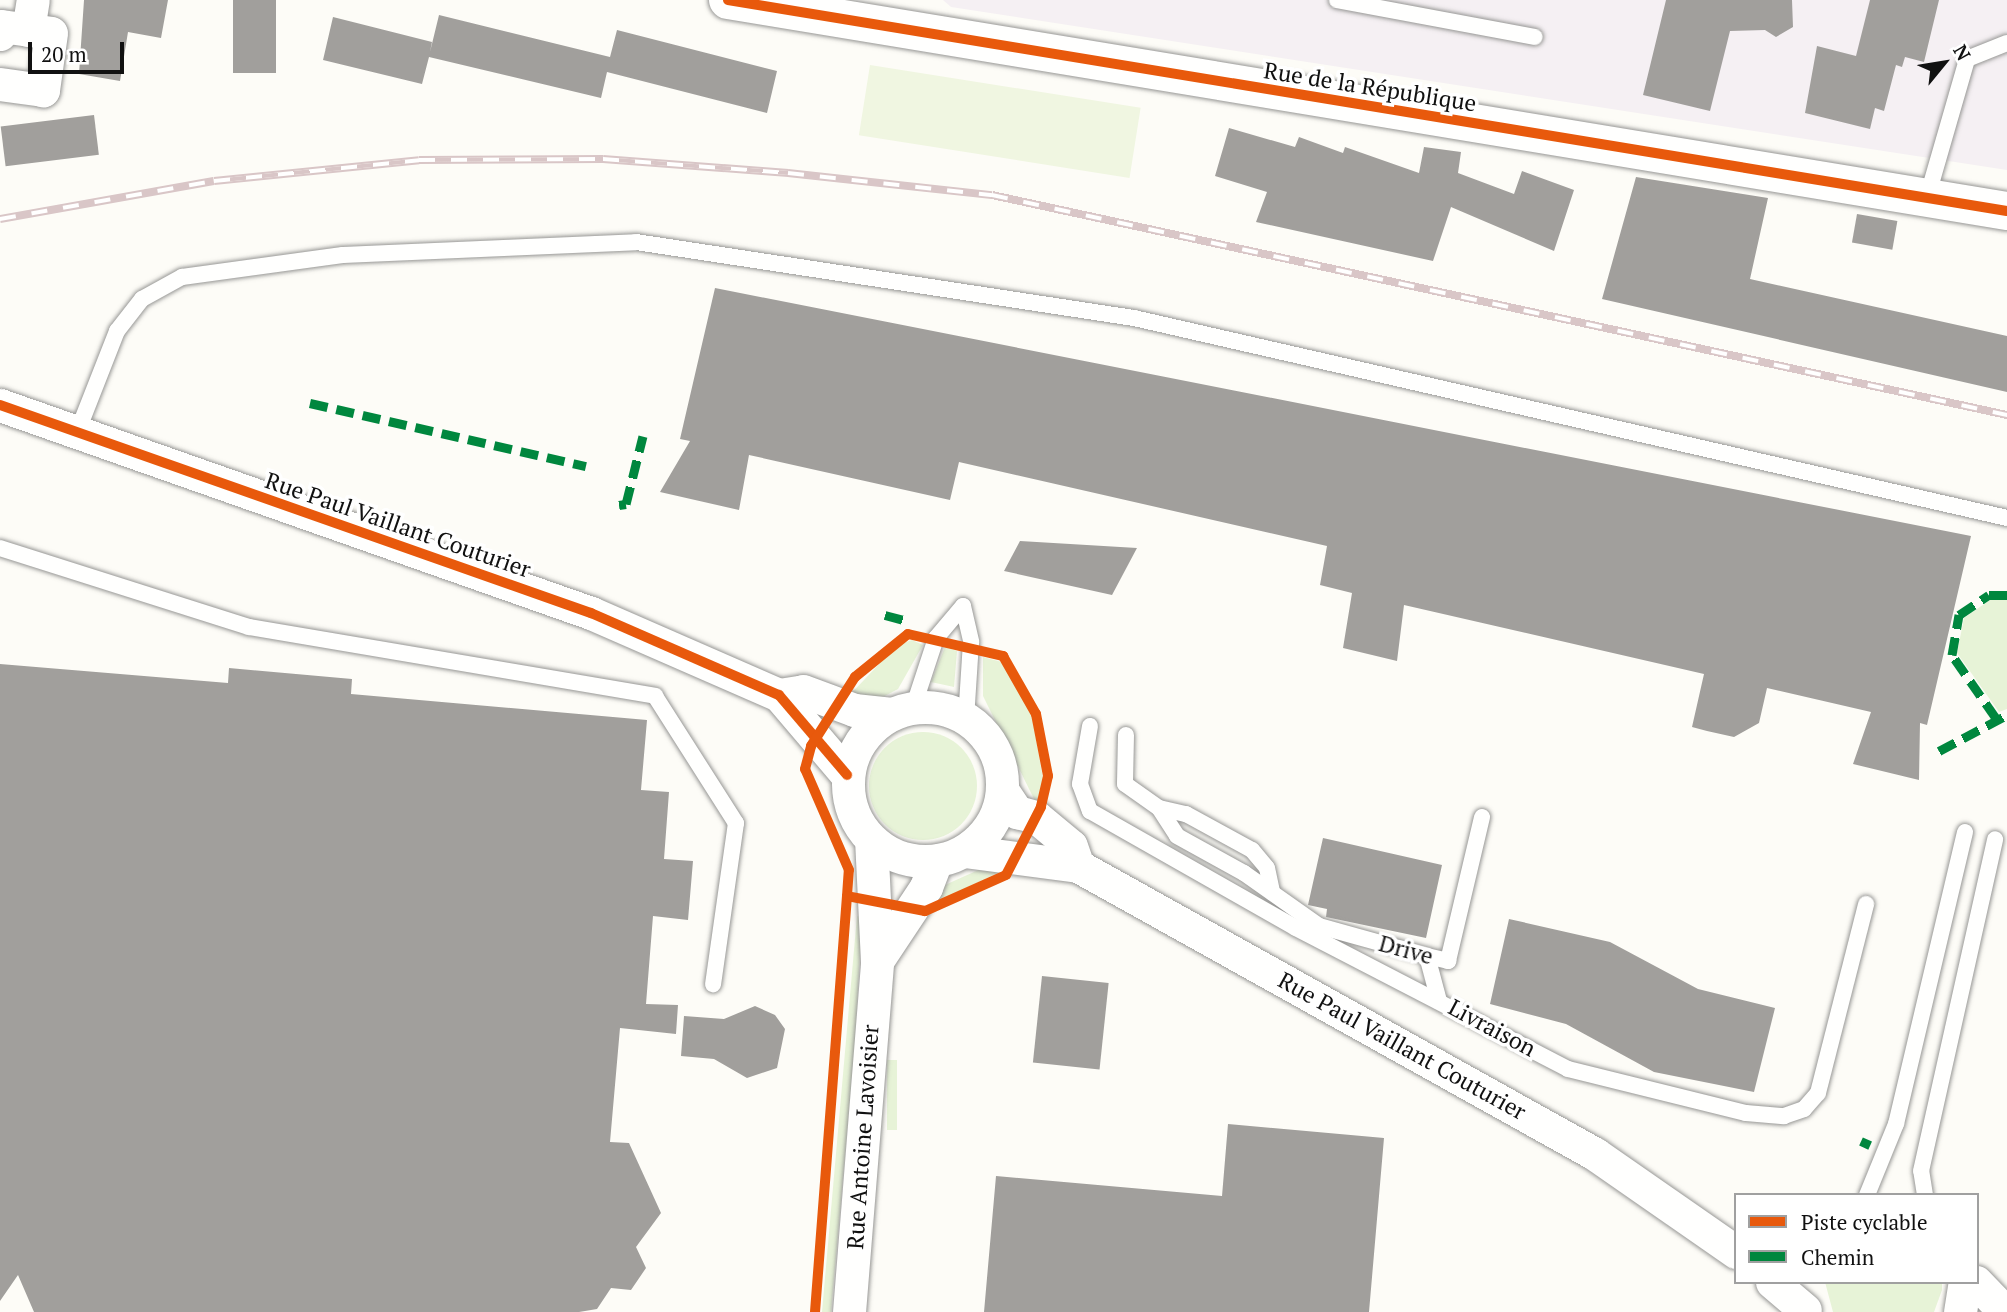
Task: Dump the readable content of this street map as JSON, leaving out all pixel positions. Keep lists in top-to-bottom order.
{
  "streets": {
    "street": ["Rue de la République", "Rue Paul Vaillant Couturier", "Rue Antoine Lavoisier"],
    "lane": ["Drive", "Livraison"]
  },
  "crossings": [
    ["Rue Paul Vaillant Couturier", "Rue Antoine Lavoisier"]
  ],
  "legend": ["Piste cyclable", "Chemin"],
  "scale_bar": "20 m",
  "north": "top right"
}
